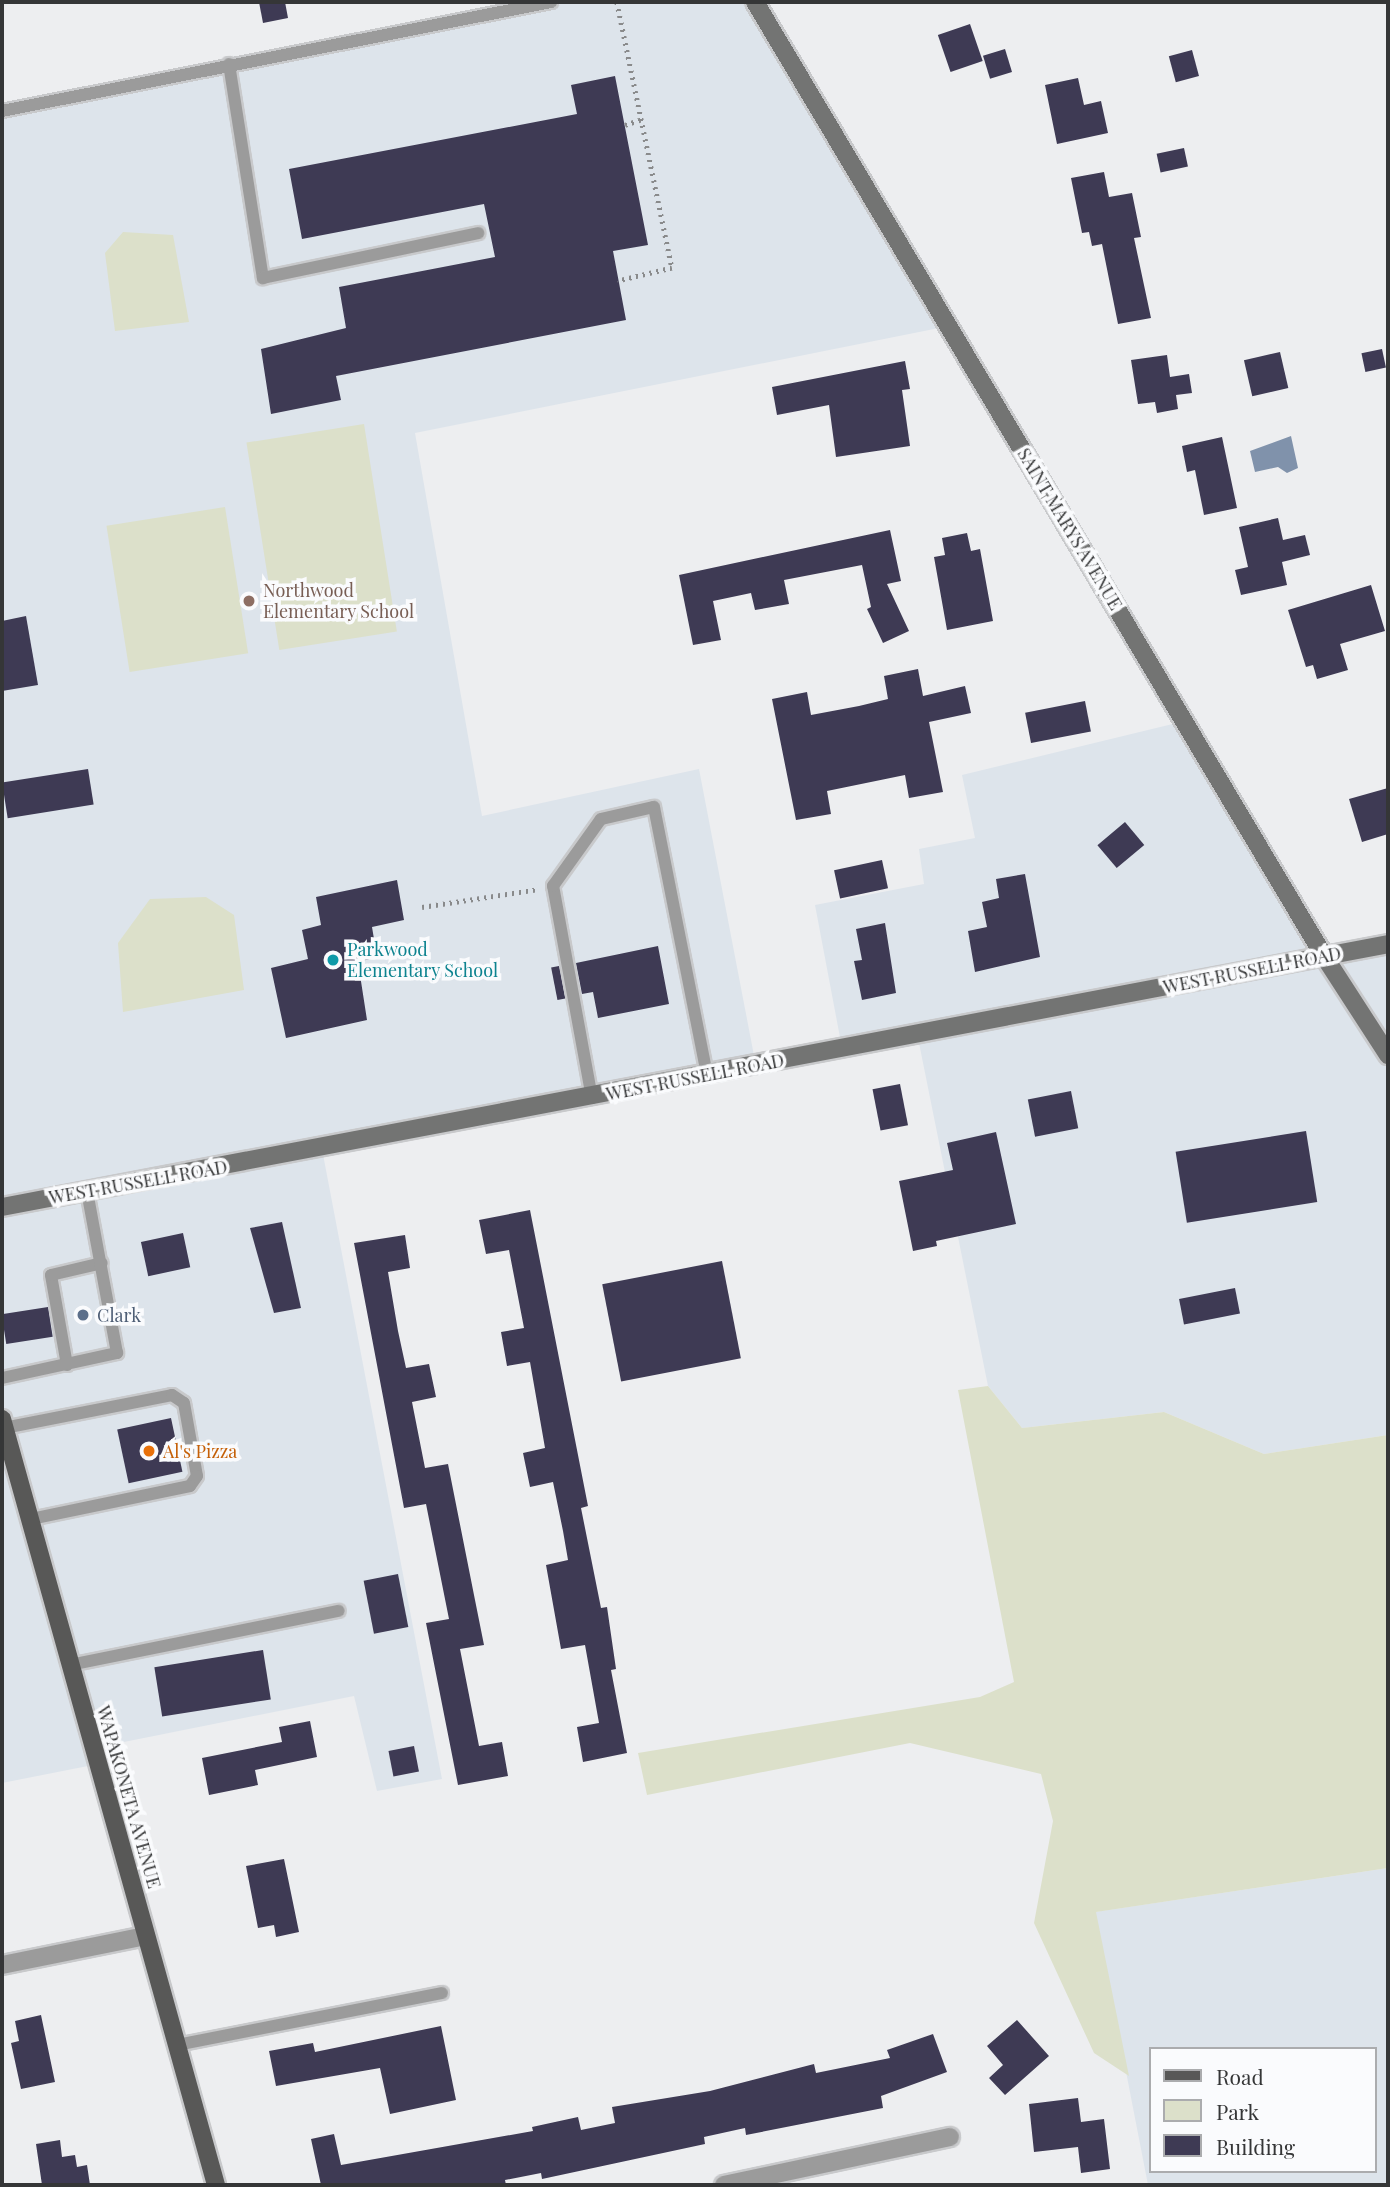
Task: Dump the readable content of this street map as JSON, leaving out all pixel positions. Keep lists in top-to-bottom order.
{
  "streets": {
    "main road": ["SAINT MARYS AVENUE", "WEST RUSSELL ROAD", "WAPAKONETA AVENUE"]
  },
  "crossings": [
    ["SAINT MARYS AVENUE", "WEST RUSSELL ROAD"]
  ],
  "places": [
    "Northwood Elementary School",
    "Parkwood Elementary School",
    "Clark",
    "Al's Pizza"
  ],
  "legend": ["Road", "Park", "Building"]
}
